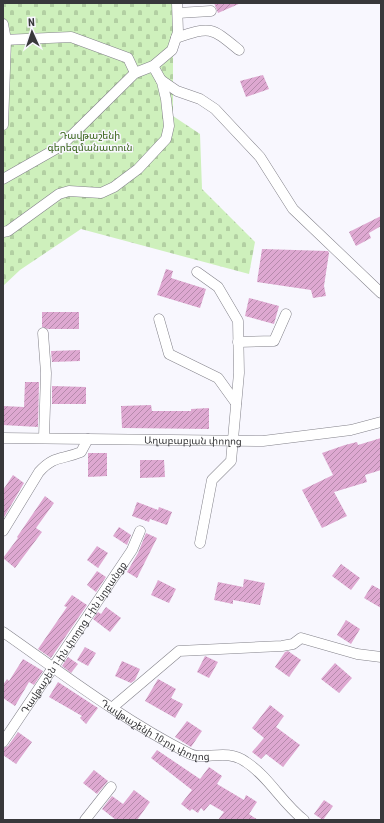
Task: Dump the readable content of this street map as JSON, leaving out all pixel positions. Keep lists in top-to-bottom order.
{
  "streets": {
    "street": ["Աղաբաբյան փողոց", "Դավթաշեն 1-ին փողոց 1-ին նրբանցք", "Դավթաշենի 10-րդ փողոց"]
  },
  "crossings": [
    ["Դավթաշեն 1-ին փողոց 1-ին նրբանցք", "Դավթաշենի 10-րդ փողոց"]
  ],
  "parks": ["Դավթաշենի գերեզմանատուն"],
  "north": "top"
}
